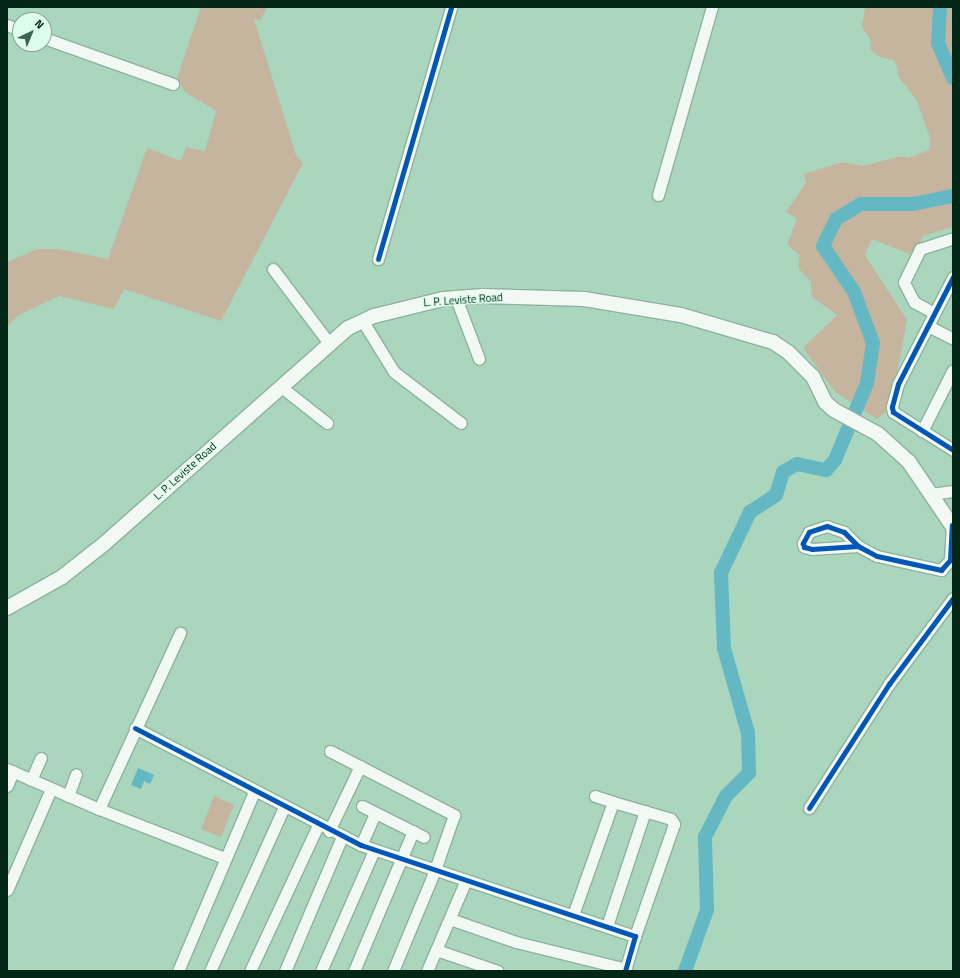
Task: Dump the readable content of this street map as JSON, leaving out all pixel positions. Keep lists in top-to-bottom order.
{
  "streets": {
    "main road": ["L. P. Leviste Road"]
  },
  "north": "top right"
}
